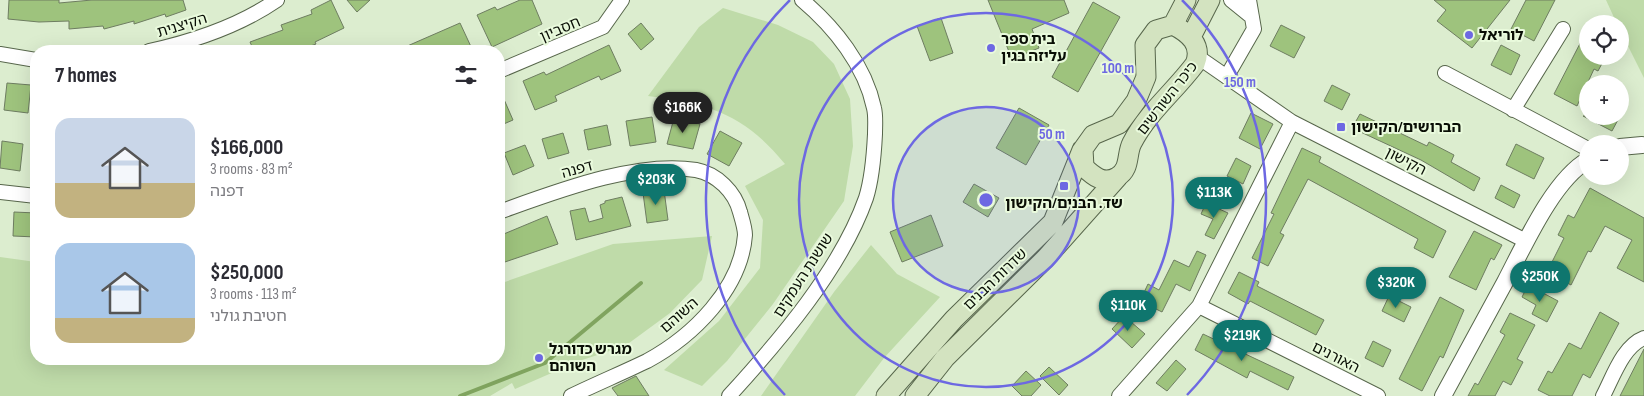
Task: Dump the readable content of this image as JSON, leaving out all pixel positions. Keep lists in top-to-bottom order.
{
  "streets": {
    "main road": ["כיכר השורשים", "שדרות הבנים"],
    "street": [
      "הקיצנית",
      "חסביון",
      "הקישון",
      "דפנה",
      "שושנת העמקים",
      "השוהם",
      "האורנים"
    ]
  },
  "crossings": [
    ["כיכר השורשים", "הקישון"],
    ["כיכר השורשים", "שדרות הבנים"],
    ["דפנה", "השוהם"]
  ],
  "places": {
    "other": ["לוריאל", "בית ספר עליזה בגין", "מגרש כדורגל השוהם"],
    "transit": ["הברושים/הקישון", "שד. הבנים/הקישון"]
  },
  "page": {
    "map_buttons": ["+", "−"],
    "heading": "7 homes",
    "price": [
      "$166K",
      "$203K",
      "$113K",
      "$250K",
      "$320K",
      "$110K",
      "$219K"
    ],
    "list": [
      {
        "name": "$166,000",
        "note": "3 rooms · 83 m² · דפנה"
      },
      {
        "name": "$250,000",
        "note": "3 rooms · 113 m² · חטיבת גולני"
      }
    ]
  },
  "rings": ["100 m", "150 m", "50 m"]
}
